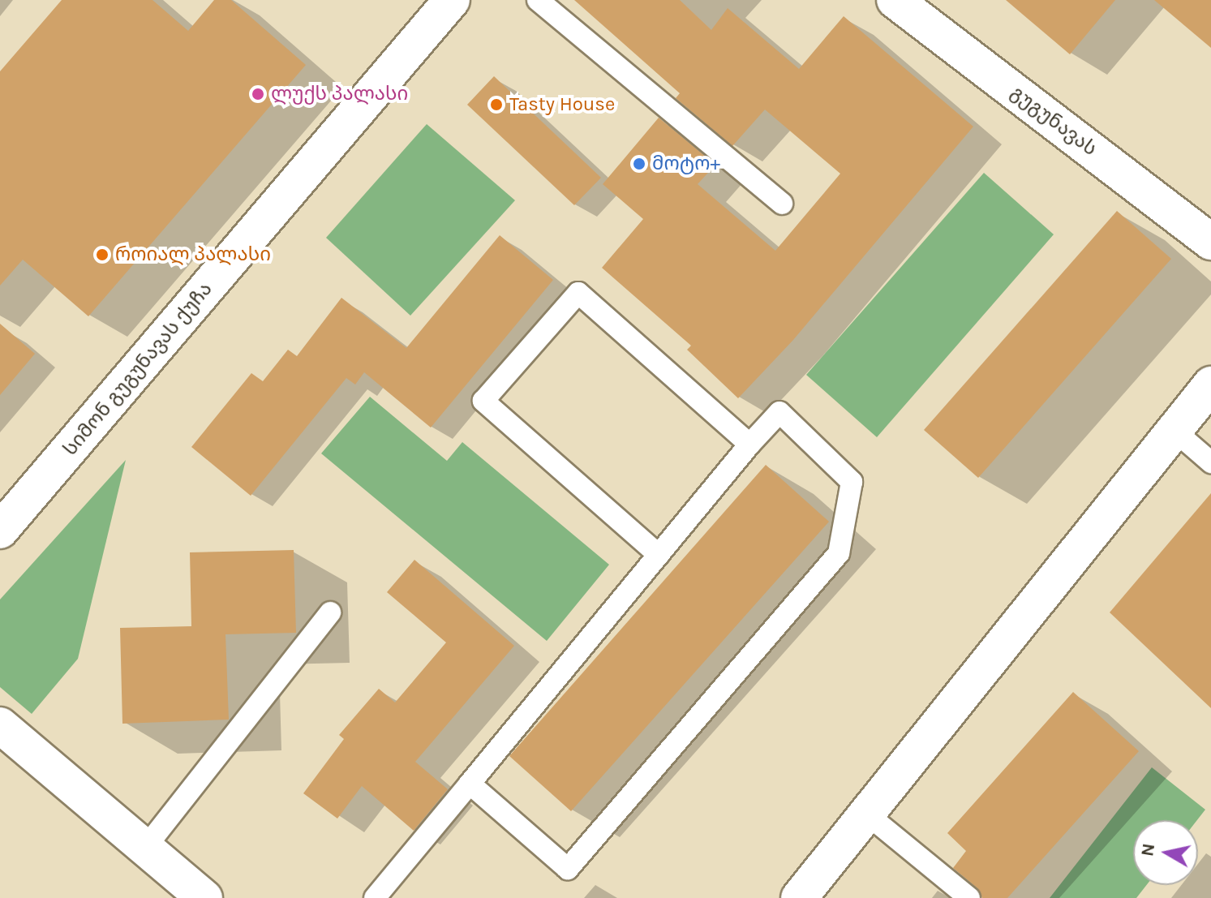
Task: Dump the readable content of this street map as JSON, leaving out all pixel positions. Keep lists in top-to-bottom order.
{
  "streets": {
    "street": ["გუგუნავას", "სიმონ გუგუნავას ქუჩა"]
  },
  "places": [
    "ლუქს პალასი",
    "Tasty House",
    "მოტო+",
    "როიალ პალასი"
  ],
  "north": "left"
}
